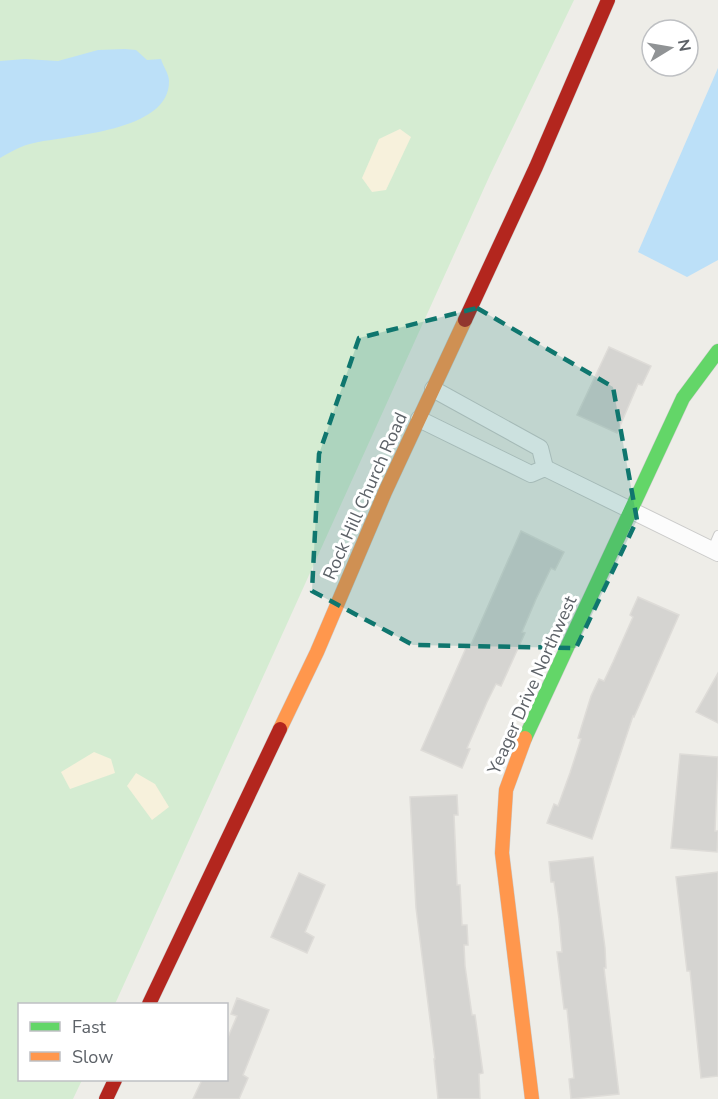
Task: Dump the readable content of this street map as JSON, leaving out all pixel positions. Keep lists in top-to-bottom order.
{
  "streets": {
    "main road": ["Rock Hill Church Road", "Yeager Drive Northwest"]
  },
  "legend": ["Fast", "Slow"],
  "north": "right"
}
